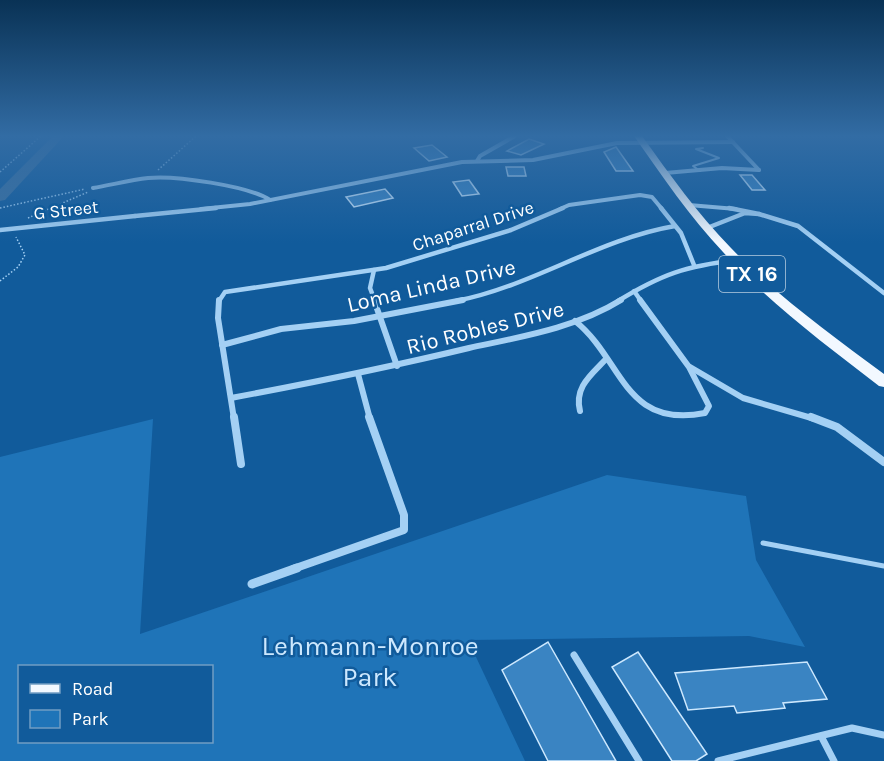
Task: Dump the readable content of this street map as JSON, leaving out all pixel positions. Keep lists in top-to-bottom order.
{
  "streets": {
    "main road": ["TX 16"],
    "street": [
      "G Street",
      "Chaparral Drive",
      "Loma Linda Drive",
      "Rio Robles Drive"
    ]
  },
  "crossings": [
    ["Chaparral Drive", "Loma Linda Drive"],
    ["Chaparral Drive", "Rio Robles Drive"],
    ["TX 16", "Rio Robles Drive"]
  ],
  "parks": ["Lehmann-Monroe Park"],
  "legend": ["Road", "Park"]
}
